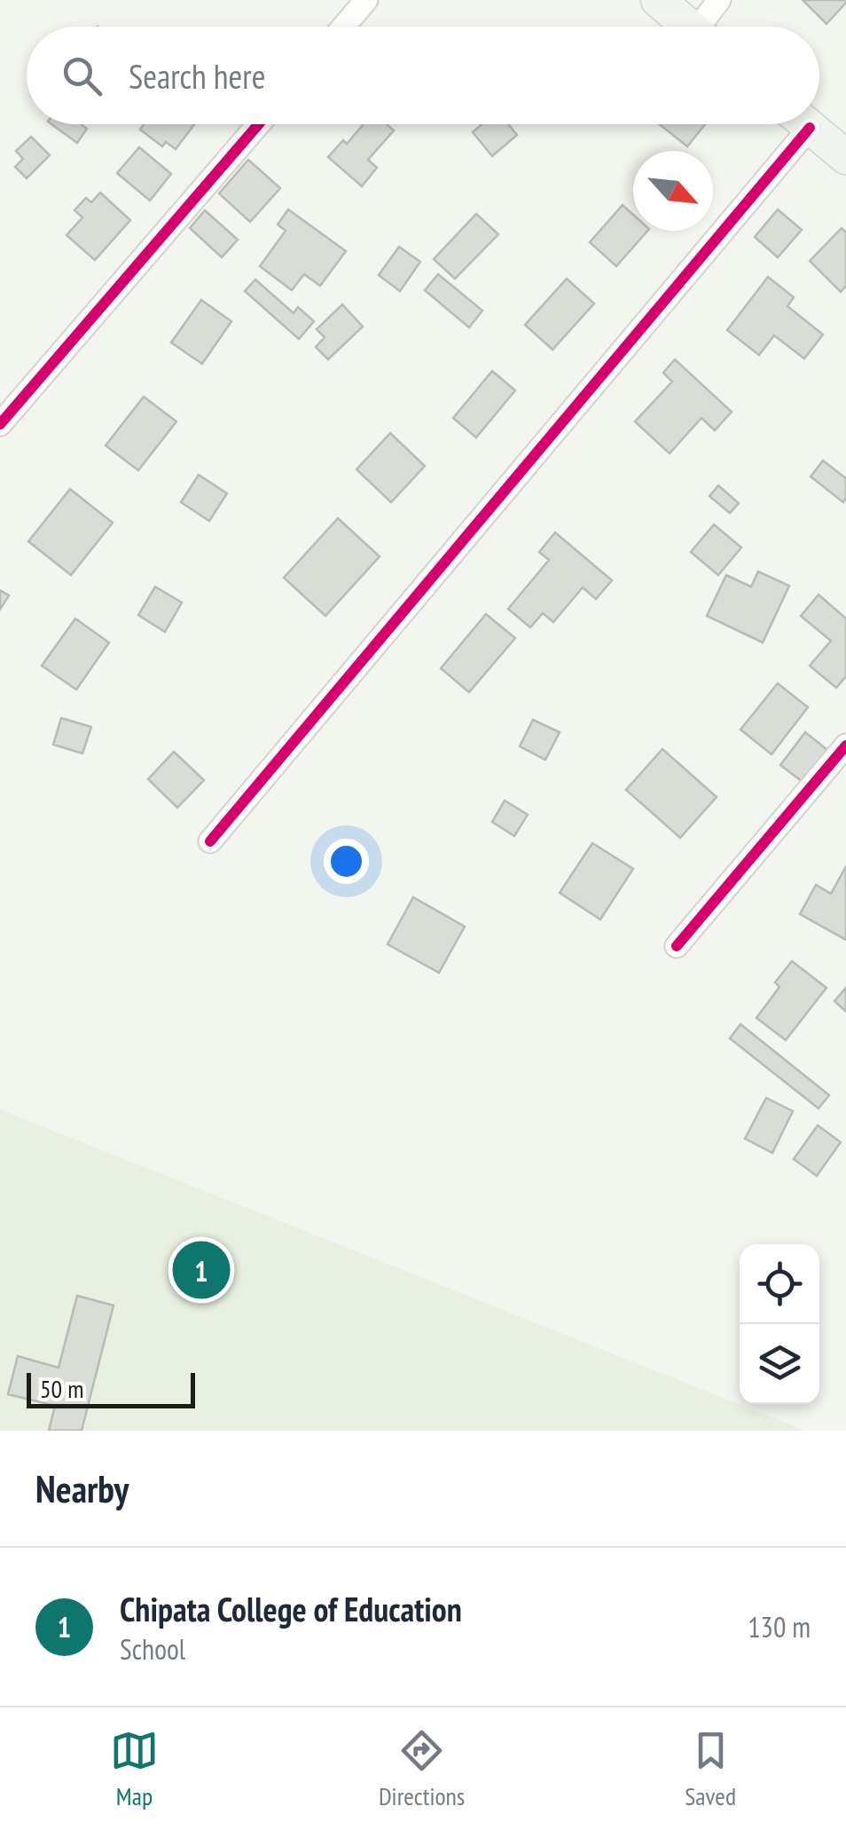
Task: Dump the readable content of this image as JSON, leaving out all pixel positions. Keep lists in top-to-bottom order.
{
  "scale_bar": "50 m",
  "north": "bottom right",
  "page": {
    "search": "Search here",
    "pins": "1",
    "scale": "50 m",
    "heading": "Nearby",
    "list": [
      {
        "mark": "1",
        "name": "Chipata College of Education",
        "note": "School",
        "value": "130 m"
      }
    ],
    "nav": ["Map", "Directions", "Saved"]
  }
}
